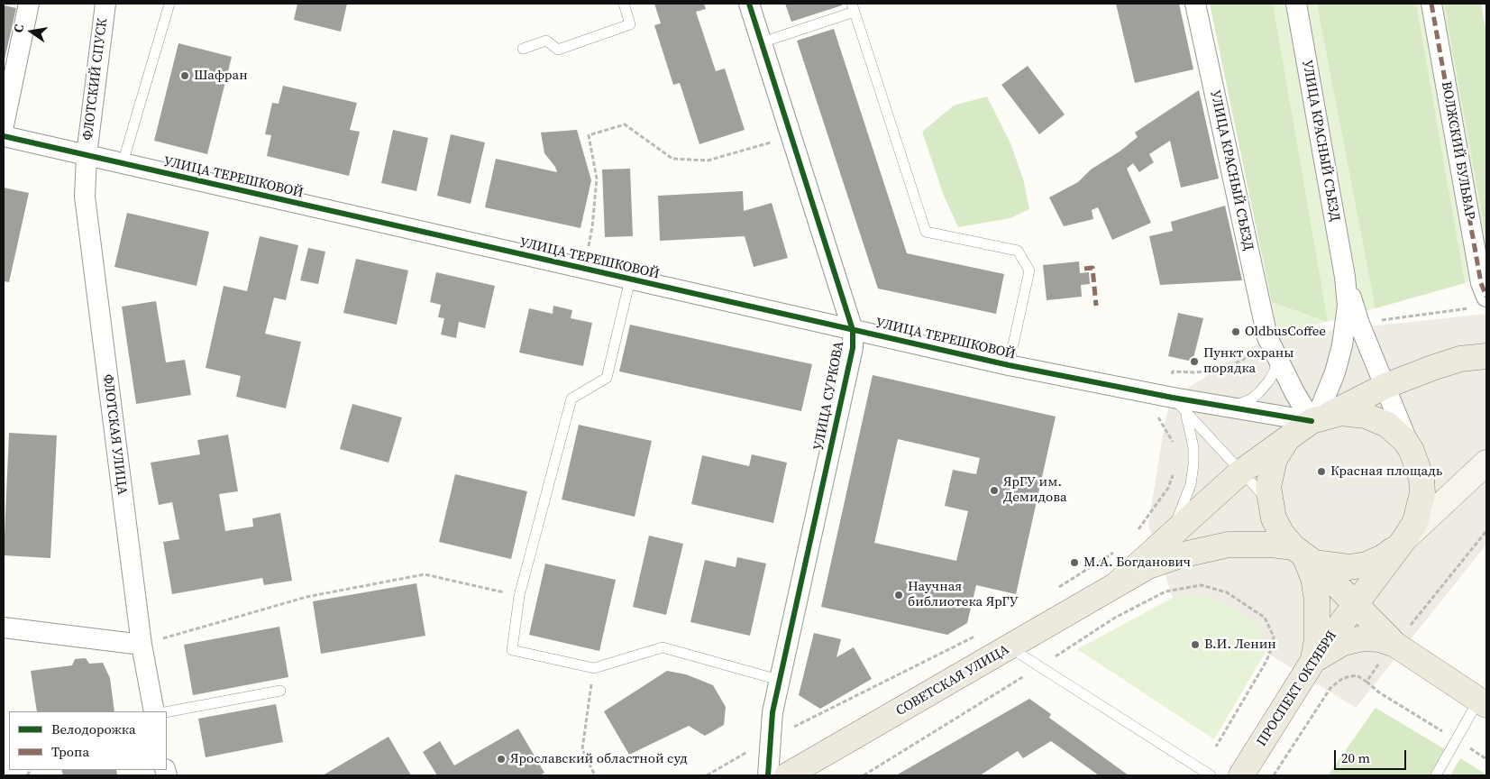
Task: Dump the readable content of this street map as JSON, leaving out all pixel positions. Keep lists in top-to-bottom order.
{
  "streets": {
    "main road": ["СОВЕТСКАЯ УЛИЦА", "ПРОСПЕКТ ОКТЯБРЯ"],
    "street": [
      "ФЛОТСКИЙ СПУСК",
      "УЛИЦА КРАСНЫЙ СЪЕЗД",
      "ВОЛЖСКИЙ БУЛЬВАР",
      "УЛИЦА ТЕРЕШКОВОЙ",
      "УЛИЦА СУРКОВА",
      "ФЛОТСКАЯ УЛИЦА"
    ]
  },
  "crossings": [
    ["ФЛОТСКИЙ СПУСК", "УЛИЦА ТЕРЕШКОВОЙ"],
    ["ФЛОТСКИЙ СПУСК", "ФЛОТСКАЯ УЛИЦА"],
    ["УЛИЦА ТЕРЕШКОВОЙ", "УЛИЦА СУРКОВА"],
    ["УЛИЦА ТЕРЕШКОВОЙ", "ФЛОТСКАЯ УЛИЦА"]
  ],
  "places": [
    "Шафран",
    "OldbusCoffee",
    "Пункт охраны порядка",
    "Красная площадь",
    "ЯрГУ им. Демидова",
    "М.А. Богданович",
    "Научная библиотека ЯрГУ",
    "В.И. Ленин",
    "Ярославский областной суд"
  ],
  "legend": ["Велодорожка", "Тропа"],
  "scale_bar": "20 m",
  "north": "left"
}
